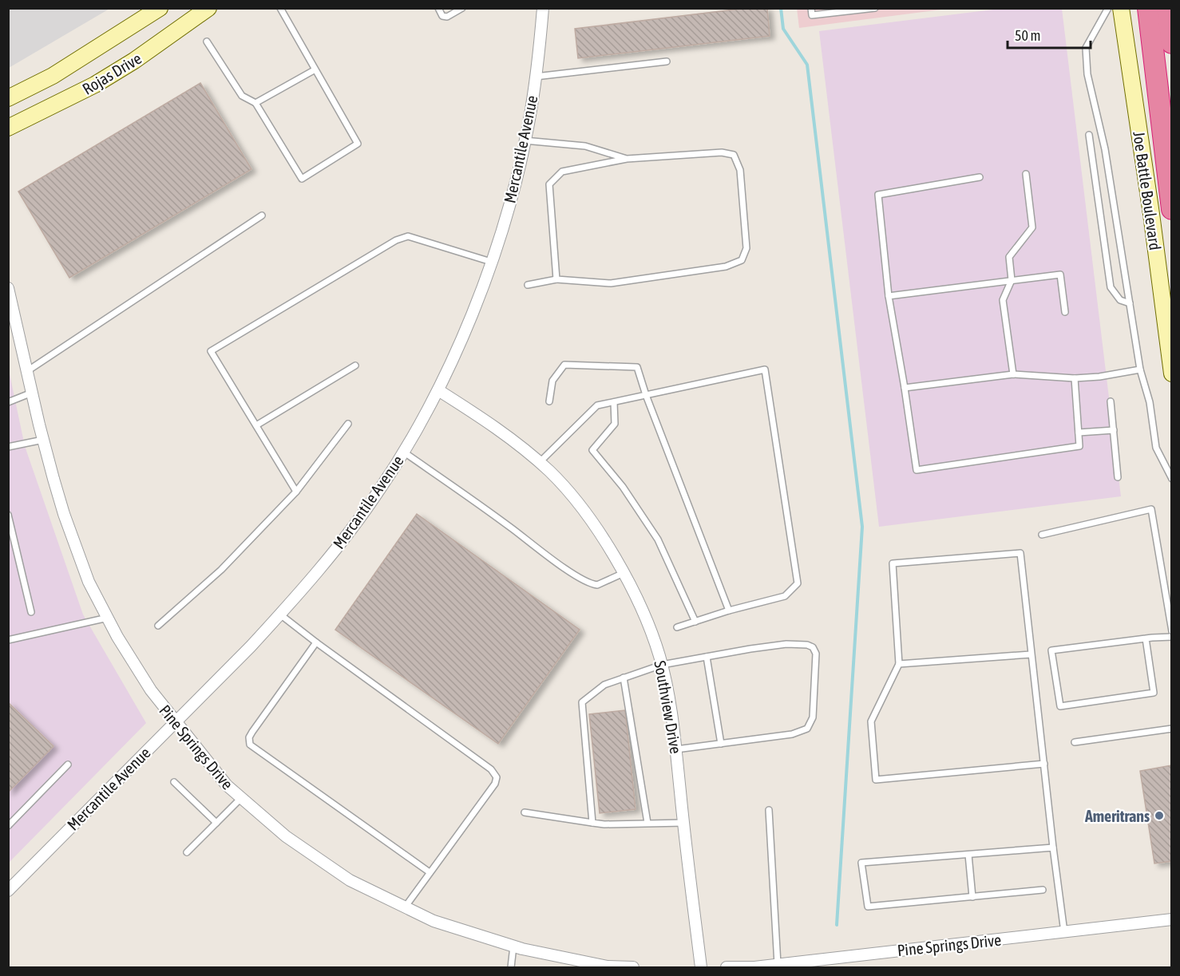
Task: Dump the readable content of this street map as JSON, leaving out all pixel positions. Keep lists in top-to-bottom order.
{
  "streets": {
    "main road": ["Rojas Drive", "Joe Battle Boulevard"],
    "street": ["Mercantile Avenue", "Southview Drive", "Pine Springs Drive"]
  },
  "crossings": [
    ["Mercantile Avenue", "Southview Drive"],
    ["Mercantile Avenue", "Pine Springs Drive"]
  ],
  "places": ["Ameritrans"],
  "scale_bar": "50 m"
}
